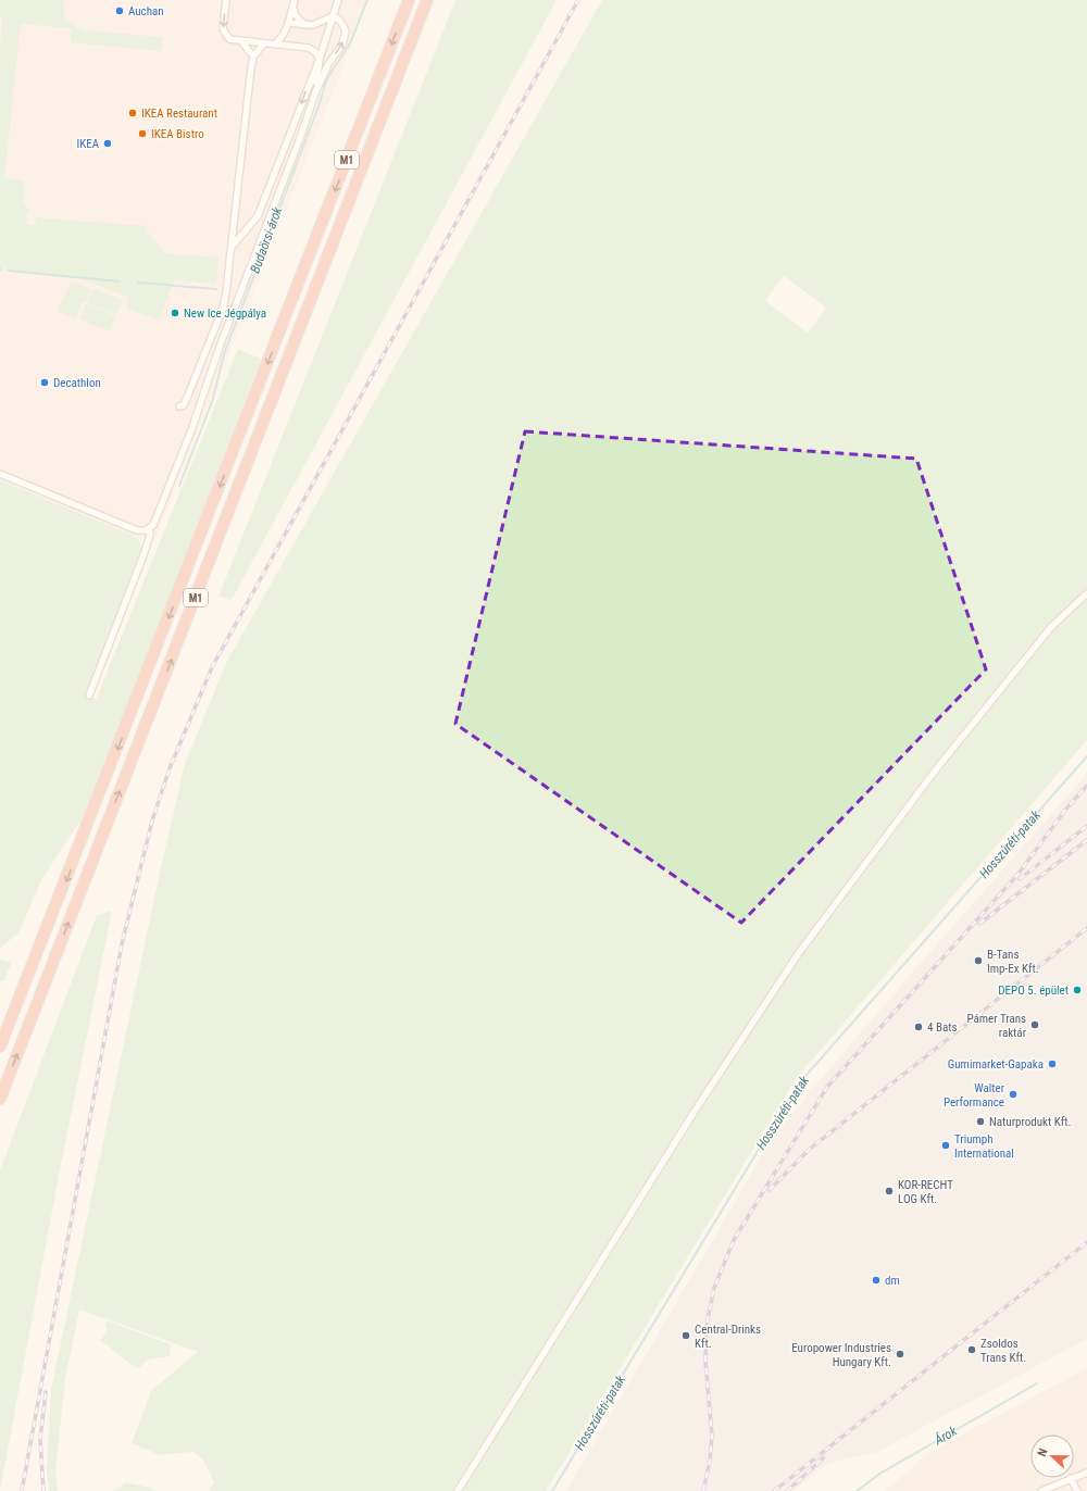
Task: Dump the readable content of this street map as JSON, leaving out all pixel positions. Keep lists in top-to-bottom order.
{
  "streets": {
    "highway": ["M1"]
  },
  "water": ["Budaörsi-árok", "Hosszúréti-patak", "Árok"],
  "places": [
    "Auchan",
    "IKEA Restaurant",
    "IKEA Bistro",
    "IKEA",
    "New Ice Jégpálya",
    "Decathlon",
    "B-Tans Imp-Ex Kft.",
    "DEPO 5. épület",
    "Pámer Trans raktár",
    "4 Bats",
    "Gumimarket-Gapaka",
    "Walter Performance",
    "Naturprodukt Kft.",
    "Triumph International",
    "KOR-RECHT LOG Kft.",
    "dm",
    "Central-Drinks Kft.",
    "Zsoldos Trans Kft.",
    "Europower Industries Hungary Kft."
  ],
  "north": "left"
}
